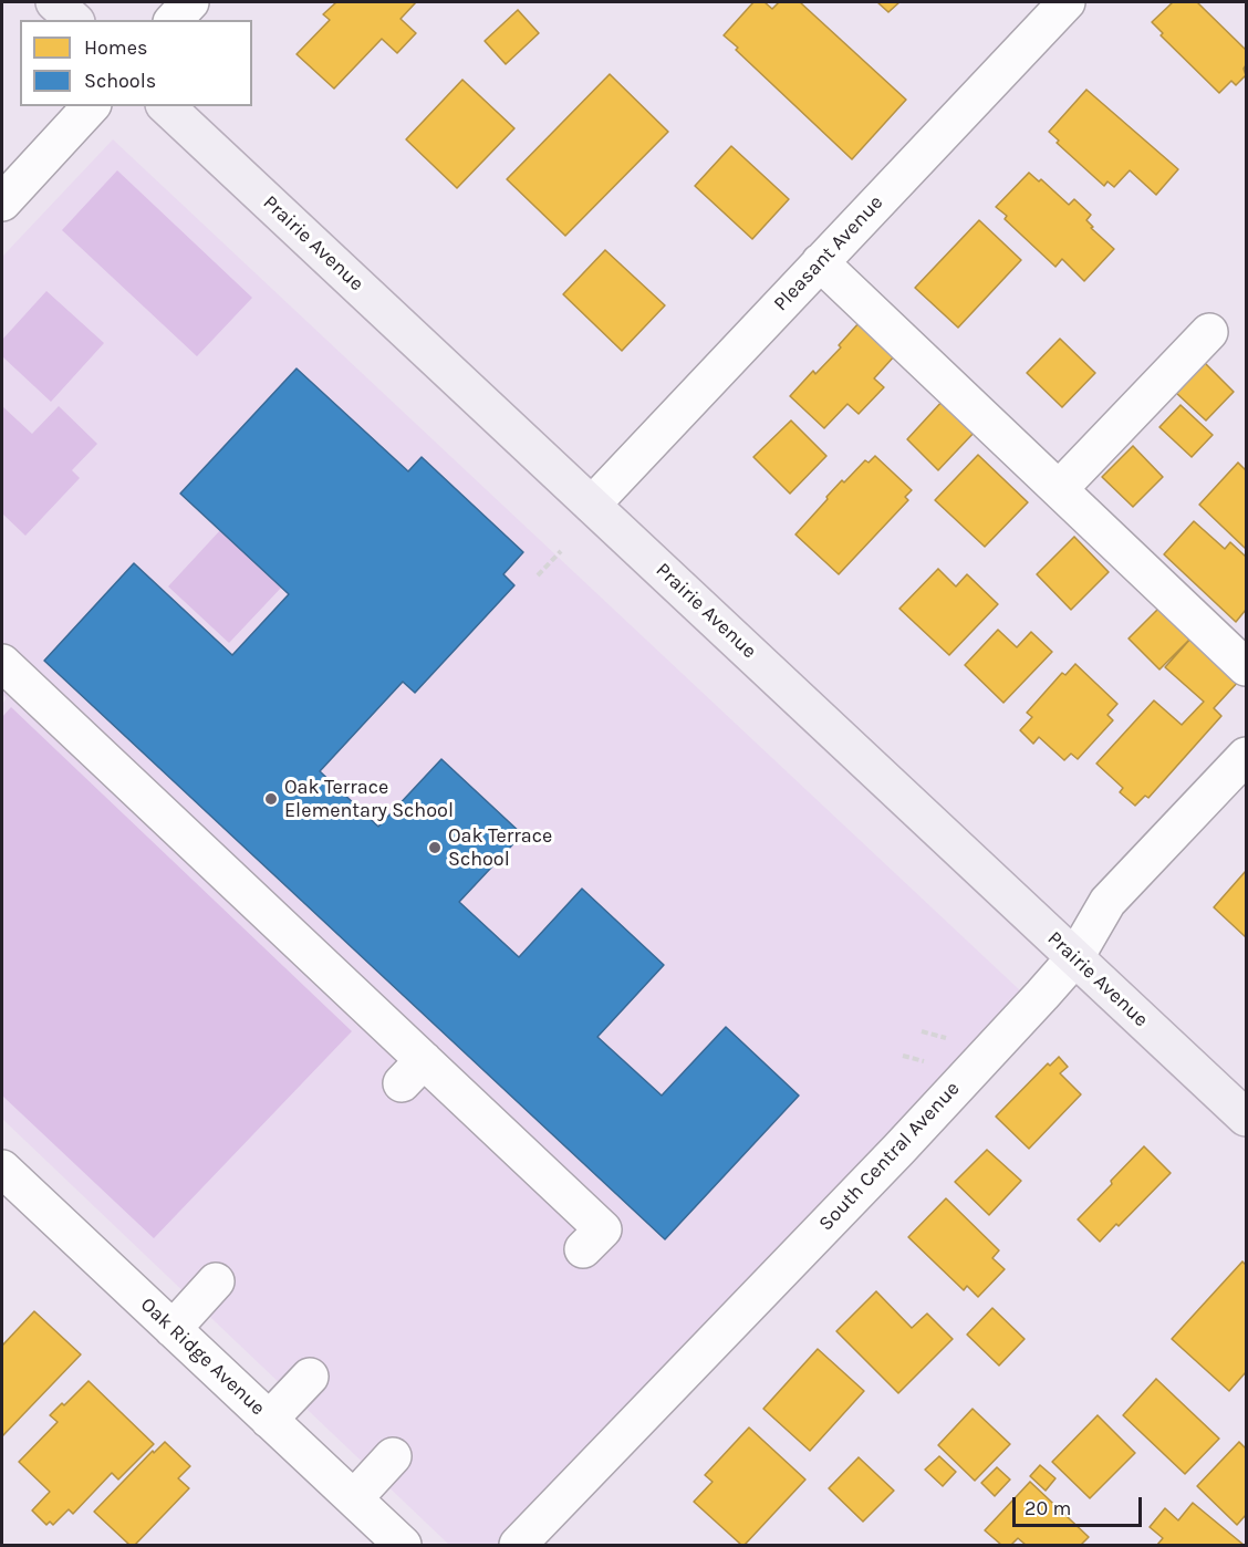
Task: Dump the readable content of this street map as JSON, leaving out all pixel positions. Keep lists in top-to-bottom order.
{
  "streets": {
    "main road": ["Prairie Avenue"],
    "street": ["Pleasant Avenue", "South Central Avenue", "Oak Ridge Avenue"]
  },
  "crossings": [
    ["Prairie Avenue", "Pleasant Avenue"],
    ["Prairie Avenue", "South Central Avenue"]
  ],
  "places": ["Oak Terrace Elementary School", "Oak Terrace School"],
  "legend": ["Homes", "Schools"],
  "scale_bar": "20 m"
}
